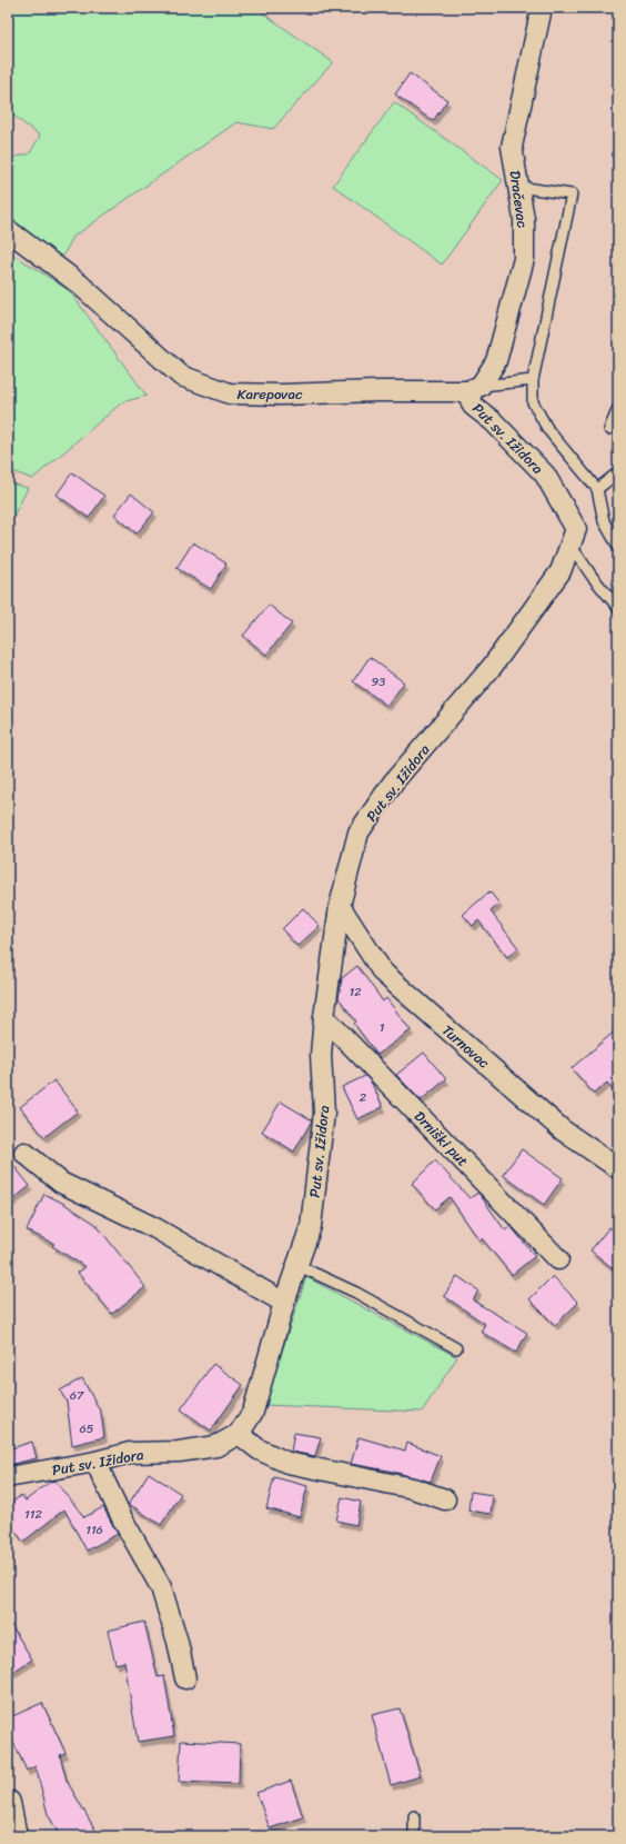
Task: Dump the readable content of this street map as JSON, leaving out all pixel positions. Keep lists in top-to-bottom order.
{
  "streets": {
    "street": [
      "Dračevac",
      "Karepovac",
      "Put sv. Ižidora",
      "Turnovac",
      "Drniški put"
    ]
  },
  "crossings": [
    ["Dračevac", "Karepovac"],
    ["Dračevac", "Put sv. Ižidora"],
    ["Karepovac", "Put sv. Ižidora"],
    ["Put sv. Ižidora", "Turnovac"],
    ["Put sv. Ižidora", "Drniški put"]
  ],
  "house_numbers": [
    "93",
    "12",
    "1",
    "2",
    "67",
    "65",
    "112",
    "116"
  ]
}
